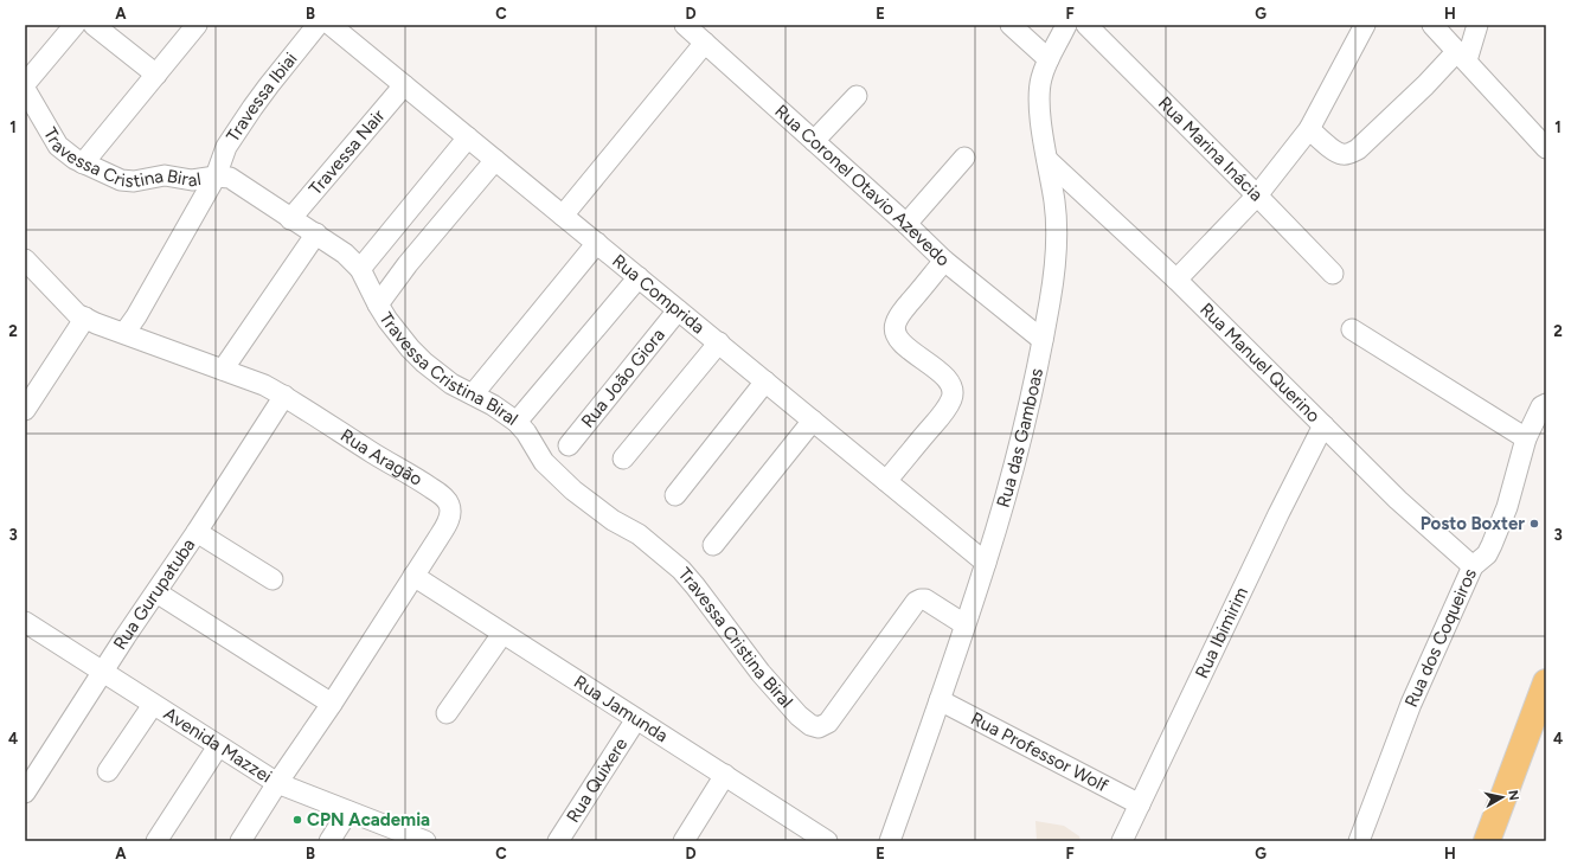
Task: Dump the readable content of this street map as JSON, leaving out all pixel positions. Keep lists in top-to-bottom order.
{
  "streets": {
    "street": [
      "Travessa Ibiai",
      "Rua Marina Inácia",
      "Travessa Cristina Biral",
      "Travessa Nair",
      "Rua Coronel Otavio Azevedo",
      "Rua Comprida",
      "Rua Manuel Querino",
      "Rua João Giora",
      "Rua das Gamboas",
      "Rua Aragão",
      "Rua Gurupatuba",
      "Rua Ibimirim",
      "Rua dos Coqueiros",
      "Rua Jamunda",
      "Avenida Mazzei",
      "Rua Professor Wolf",
      "Rua Quixere"
    ]
  },
  "crossings": [
    ["Travessa Ibiai", "Travessa Cristina Biral"],
    ["Travessa Ibiai", "Rua Aragão"],
    ["Travessa Cristina Biral", "Travessa Nair"],
    ["Travessa Cristina Biral", "Rua das Gamboas"],
    ["Travessa Nair", "Rua Comprida"],
    ["Rua Coronel Otavio Azevedo", "Rua das Gamboas"],
    ["Rua Comprida", "Rua João Giora"],
    ["Rua Comprida", "Rua das Gamboas"],
    ["Rua Manuel Querino", "Rua das Gamboas"],
    ["Rua Manuel Querino", "Rua Ibimirim"],
    ["Rua Manuel Querino", "Rua dos Coqueiros"],
    ["Rua das Gamboas", "Rua Professor Wolf"],
    ["Rua Aragão", "Rua Gurupatuba"],
    ["Rua Aragão", "Rua Jamunda"],
    ["Rua Aragão", "Avenida Mazzei"],
    ["Rua Gurupatuba", "Avenida Mazzei"],
    ["Rua Ibimirim", "Rua Professor Wolf"],
    ["Rua Jamunda", "Rua Quixere"]
  ],
  "places": ["Posto Boxter", "CPN Academia"],
  "north": "right",
  "grid": {
    "columns": [
      "A",
      "B",
      "C",
      "D",
      "E",
      "F",
      "G",
      "H"
    ],
    "rows": [
      "1",
      "2",
      "3",
      "4"
    ]
  }
}
